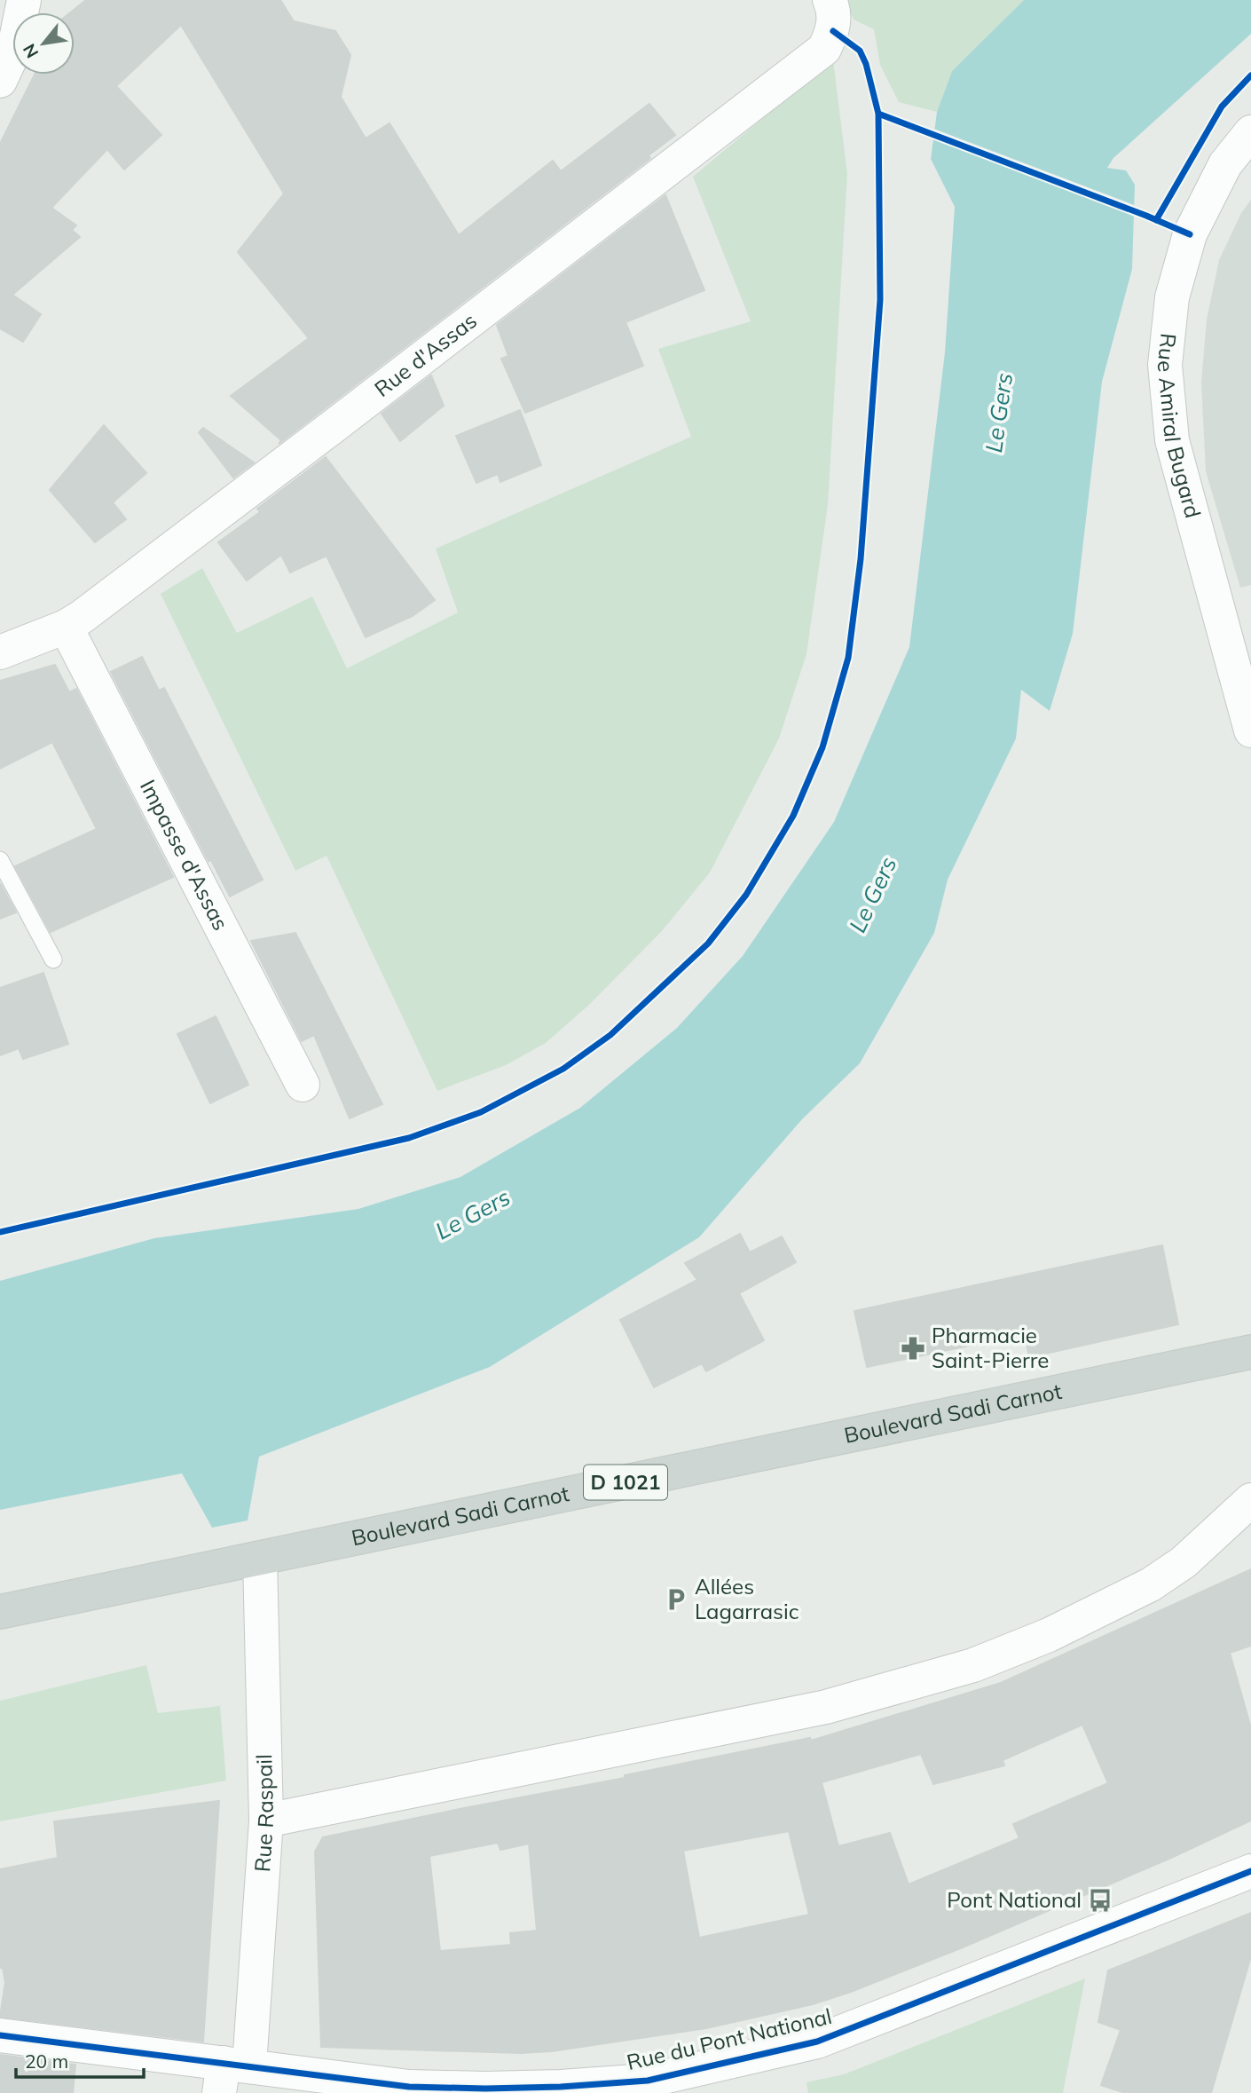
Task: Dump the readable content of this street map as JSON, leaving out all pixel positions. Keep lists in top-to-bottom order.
{
  "streets": {
    "main road": ["Boulevard Sadi Carnot", "D 1021"],
    "street": [
      "Rue d'Assas",
      "Rue Amiral Bugard",
      "Impasse d'Assas",
      "Rue Raspail",
      "Rue du Pont National"
    ]
  },
  "crossings": [
    ["Rue d'Assas", "Impasse d'Assas"],
    ["Boulevard Sadi Carnot", "Rue Raspail"],
    ["Rue Raspail", "Rue du Pont National"]
  ],
  "water": ["Le Gers"],
  "places": {
    "pharmacy": ["Pharmacie Saint-Pierre"],
    "parking": ["Allées Lagarrasic"],
    "bus stop": ["Pont National"]
  },
  "scale_bar": "20 m",
  "north": "bottom left"
}
